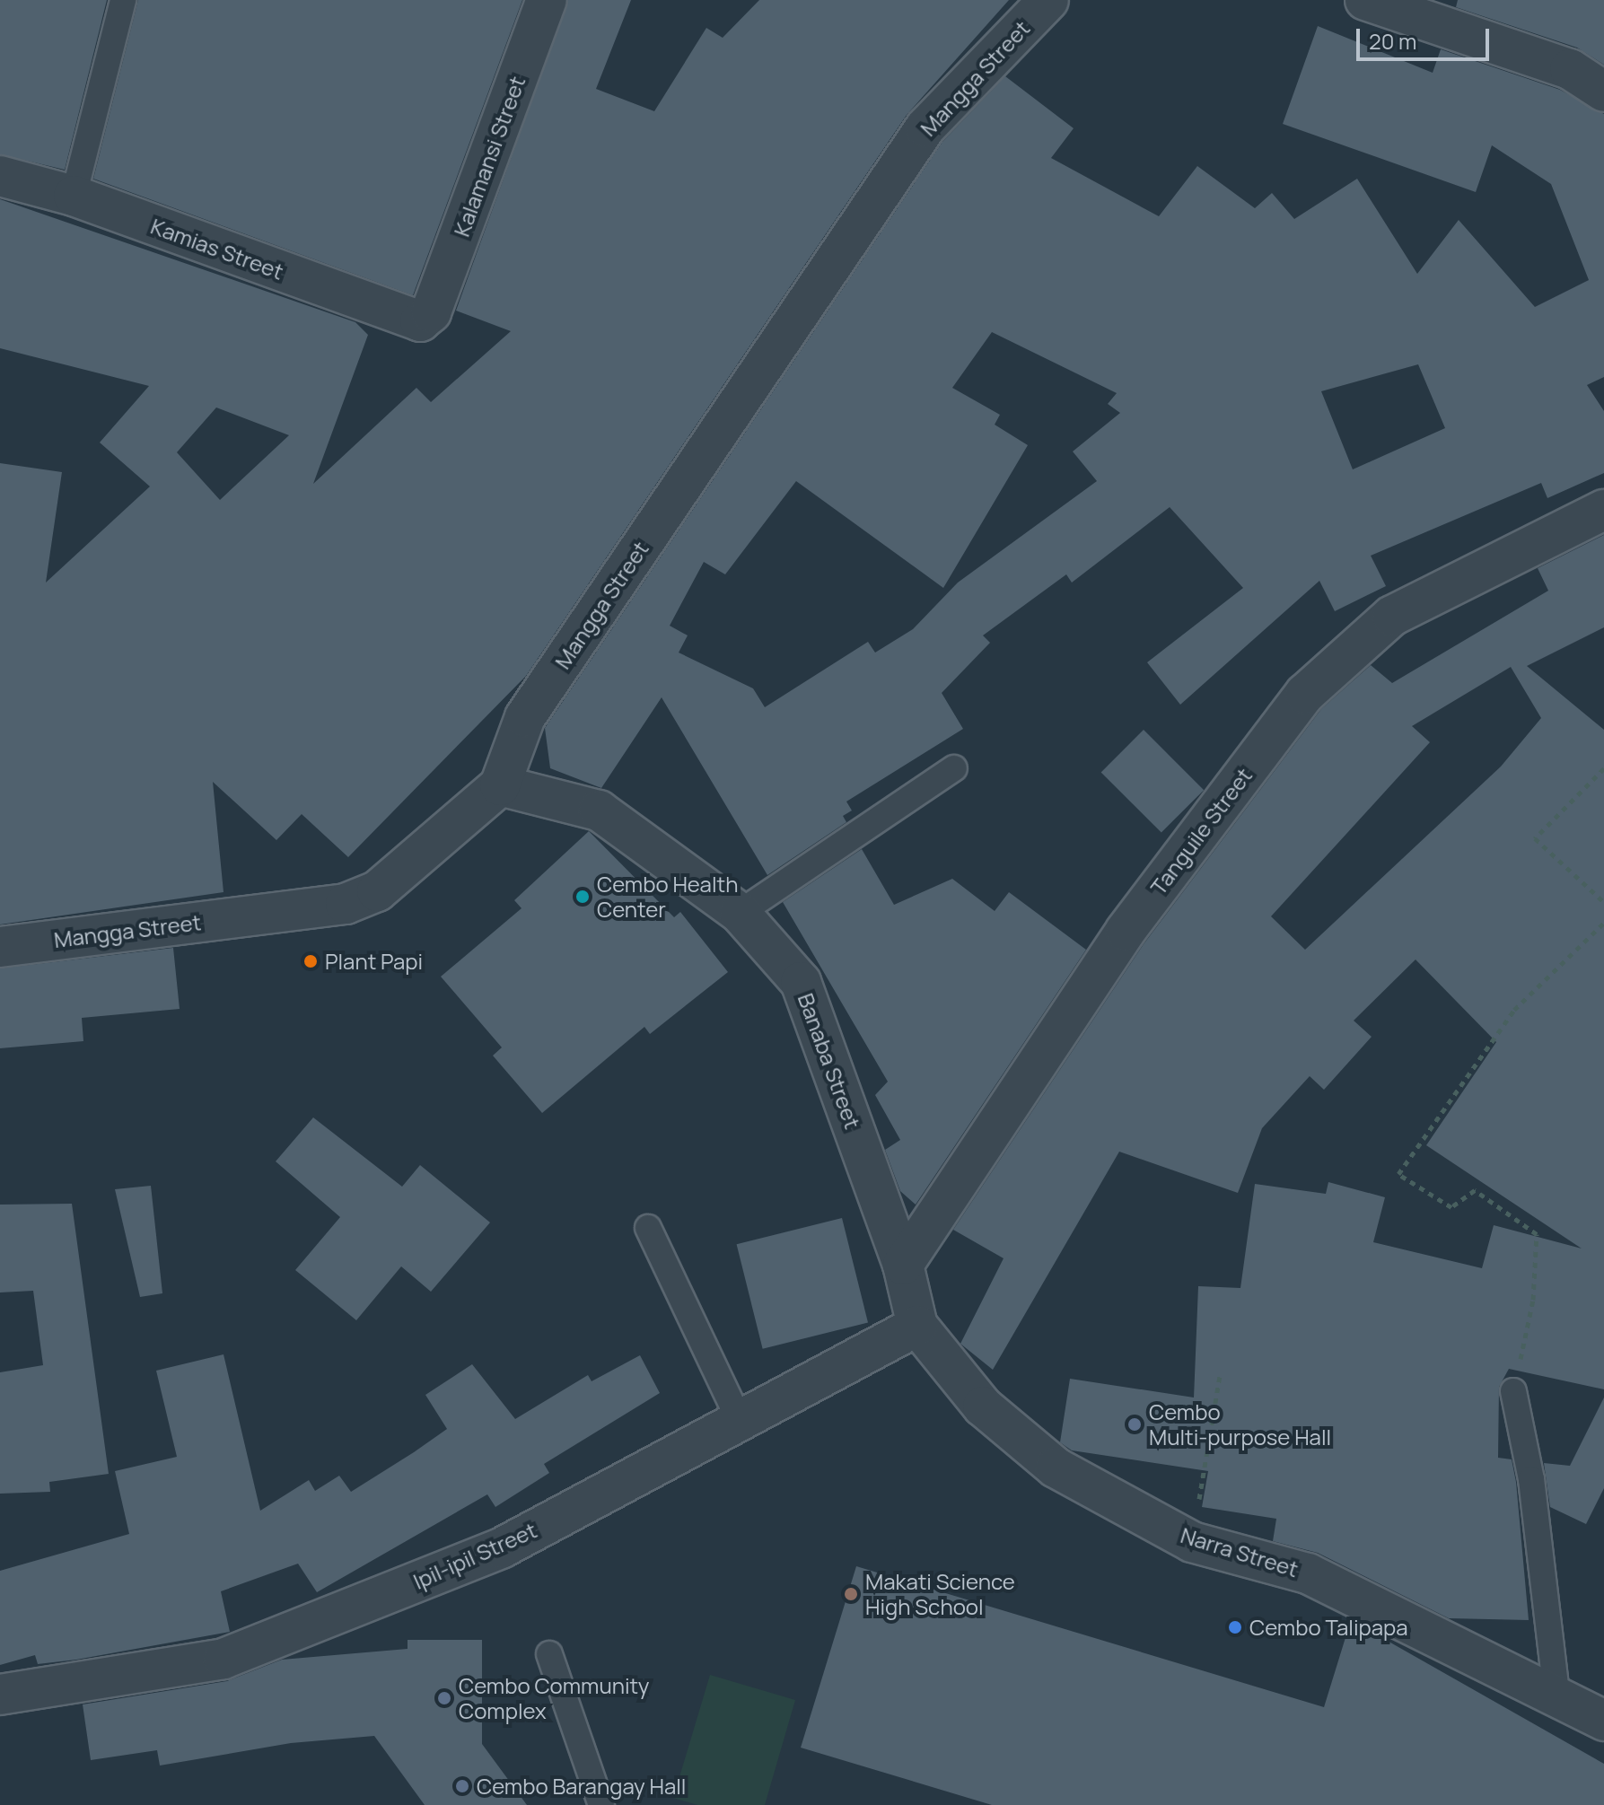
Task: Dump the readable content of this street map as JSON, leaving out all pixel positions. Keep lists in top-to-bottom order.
{
  "streets": {
    "street": [
      "Mangga Street",
      "Kalamansi Street",
      "Kamias Street",
      "Tanguile Street",
      "Banaba Street",
      "Narra Street",
      "Ipil-ipil Street"
    ]
  },
  "crossings": [
    ["Mangga Street", "Banaba Street"],
    ["Kalamansi Street", "Kamias Street"],
    ["Tanguile Street", "Banaba Street"],
    ["Banaba Street", "Narra Street"],
    ["Banaba Street", "Ipil-ipil Street"],
    ["Narra Street", "Ipil-ipil Street"]
  ],
  "places": [
    "Cembo Health Center",
    "Plant Papi",
    "Cembo Multi-purpose Hall",
    "Makati Science High School",
    "Cembo Talipapa",
    "Cembo Community Complex",
    "Cembo Barangay Hall"
  ],
  "scale_bar": "20 m"
}
